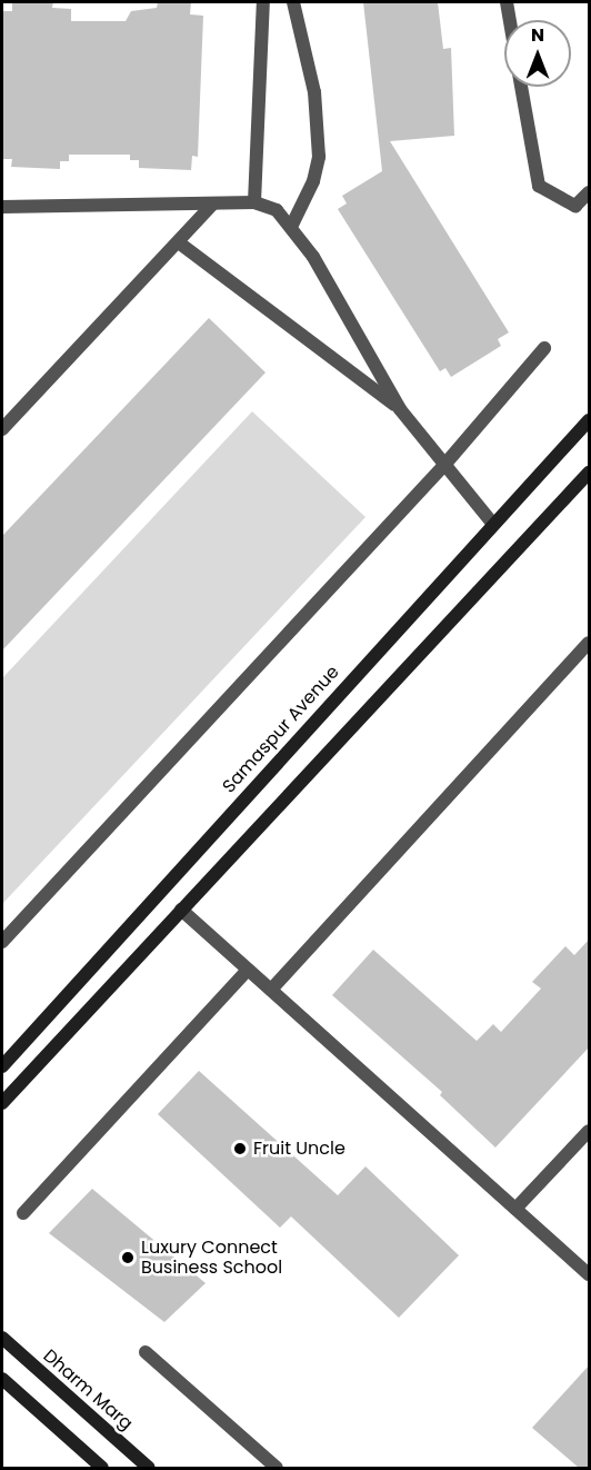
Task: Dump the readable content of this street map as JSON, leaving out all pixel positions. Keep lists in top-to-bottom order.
{
  "streets": {
    "main road": ["Samaspur Avenue", "Dharm Marg"]
  },
  "places": ["Fruit Uncle", "Luxury Connect Business School"],
  "north": "top"
}
